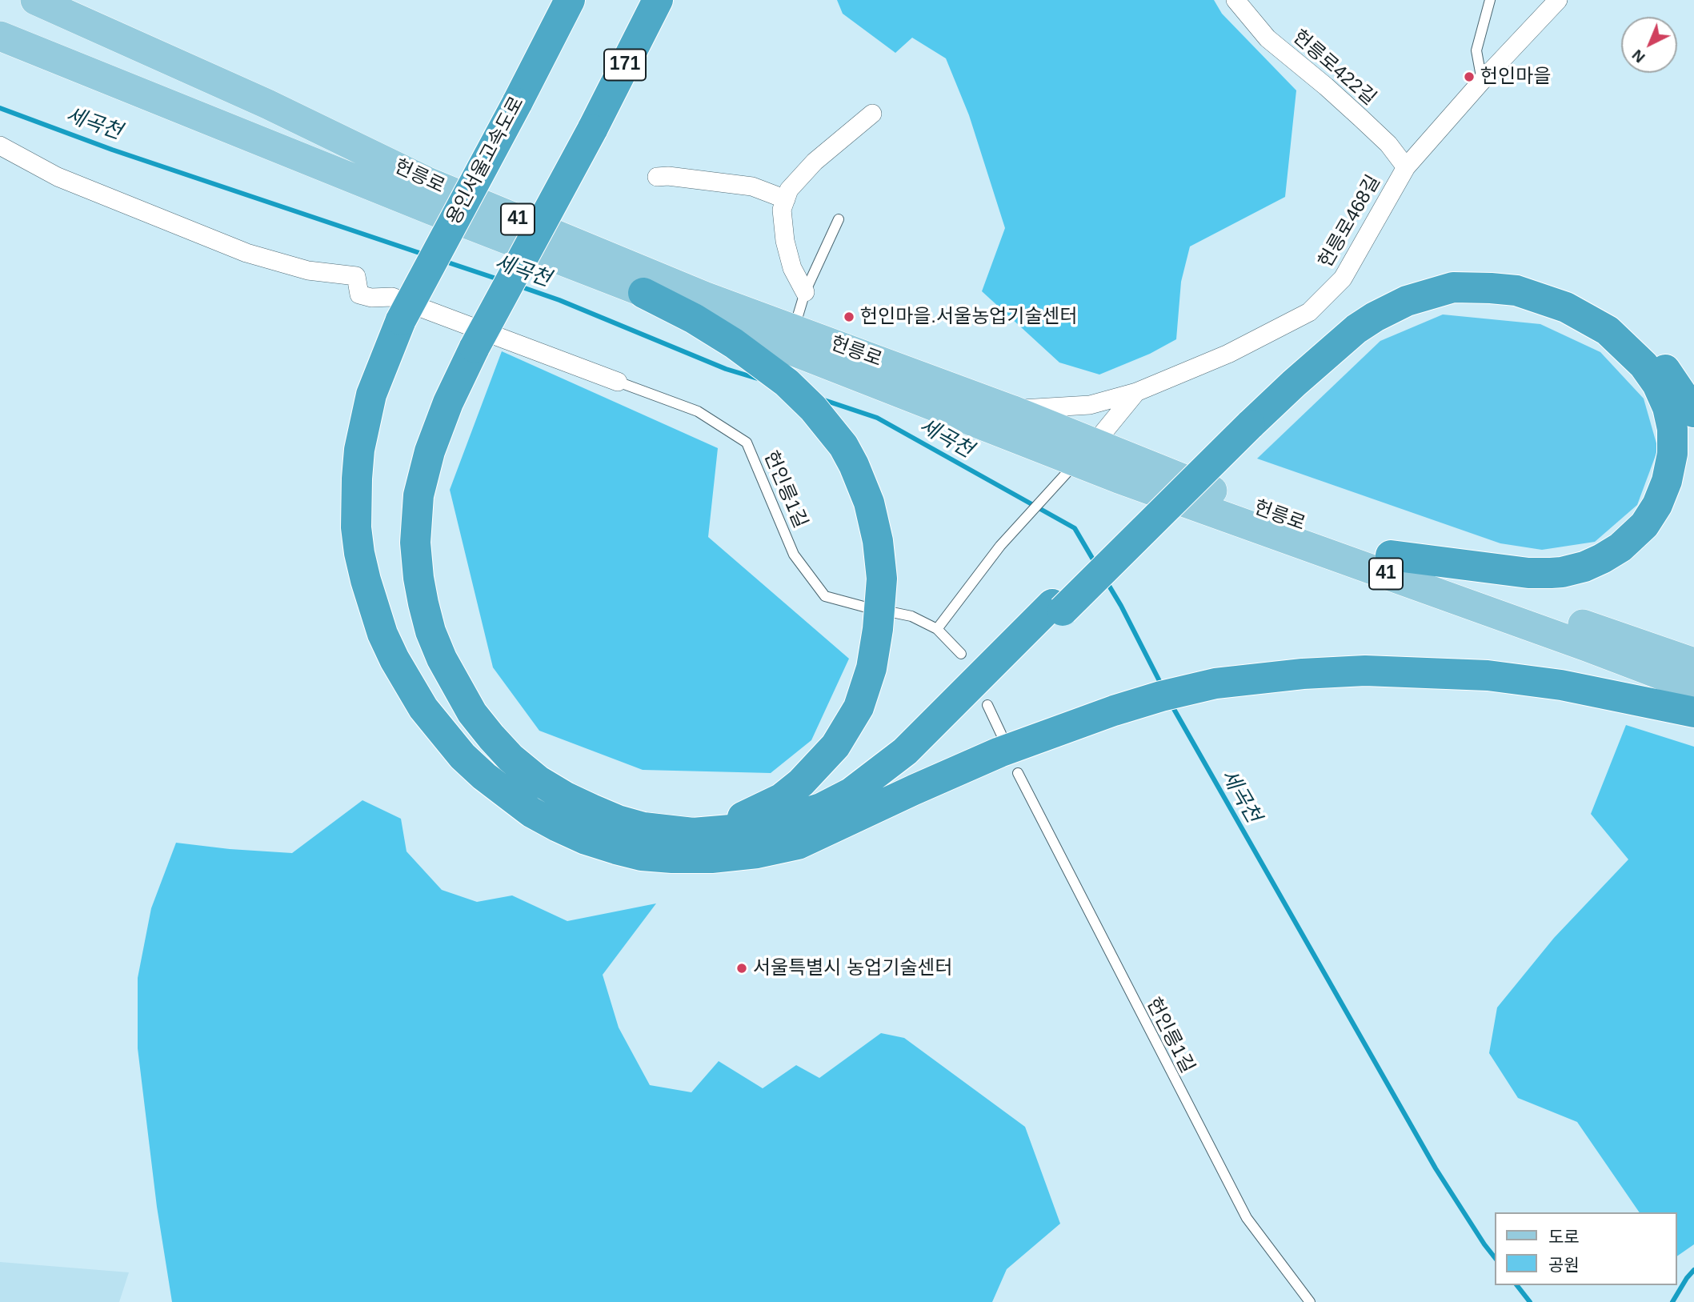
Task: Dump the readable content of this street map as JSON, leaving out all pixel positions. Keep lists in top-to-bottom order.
{
  "streets": {
    "highway": ["171", "용인서울고속도로"],
    "main road": ["헌릉로", "41"],
    "street": ["헌릉로422길", "헌릉로468길"],
    "lane": ["헌인릉1길"]
  },
  "crossings": [
    ["헌릉로422길", "헌릉로468길"],
    ["헌릉로", "헌릉로468길"]
  ],
  "water": ["세곡천"],
  "places": ["헌인마을", "헌인마을.서울농업기술센터", "서울특별시 농업기술센터"],
  "legend": ["도로", "공원"],
  "north": "bottom left"
}
